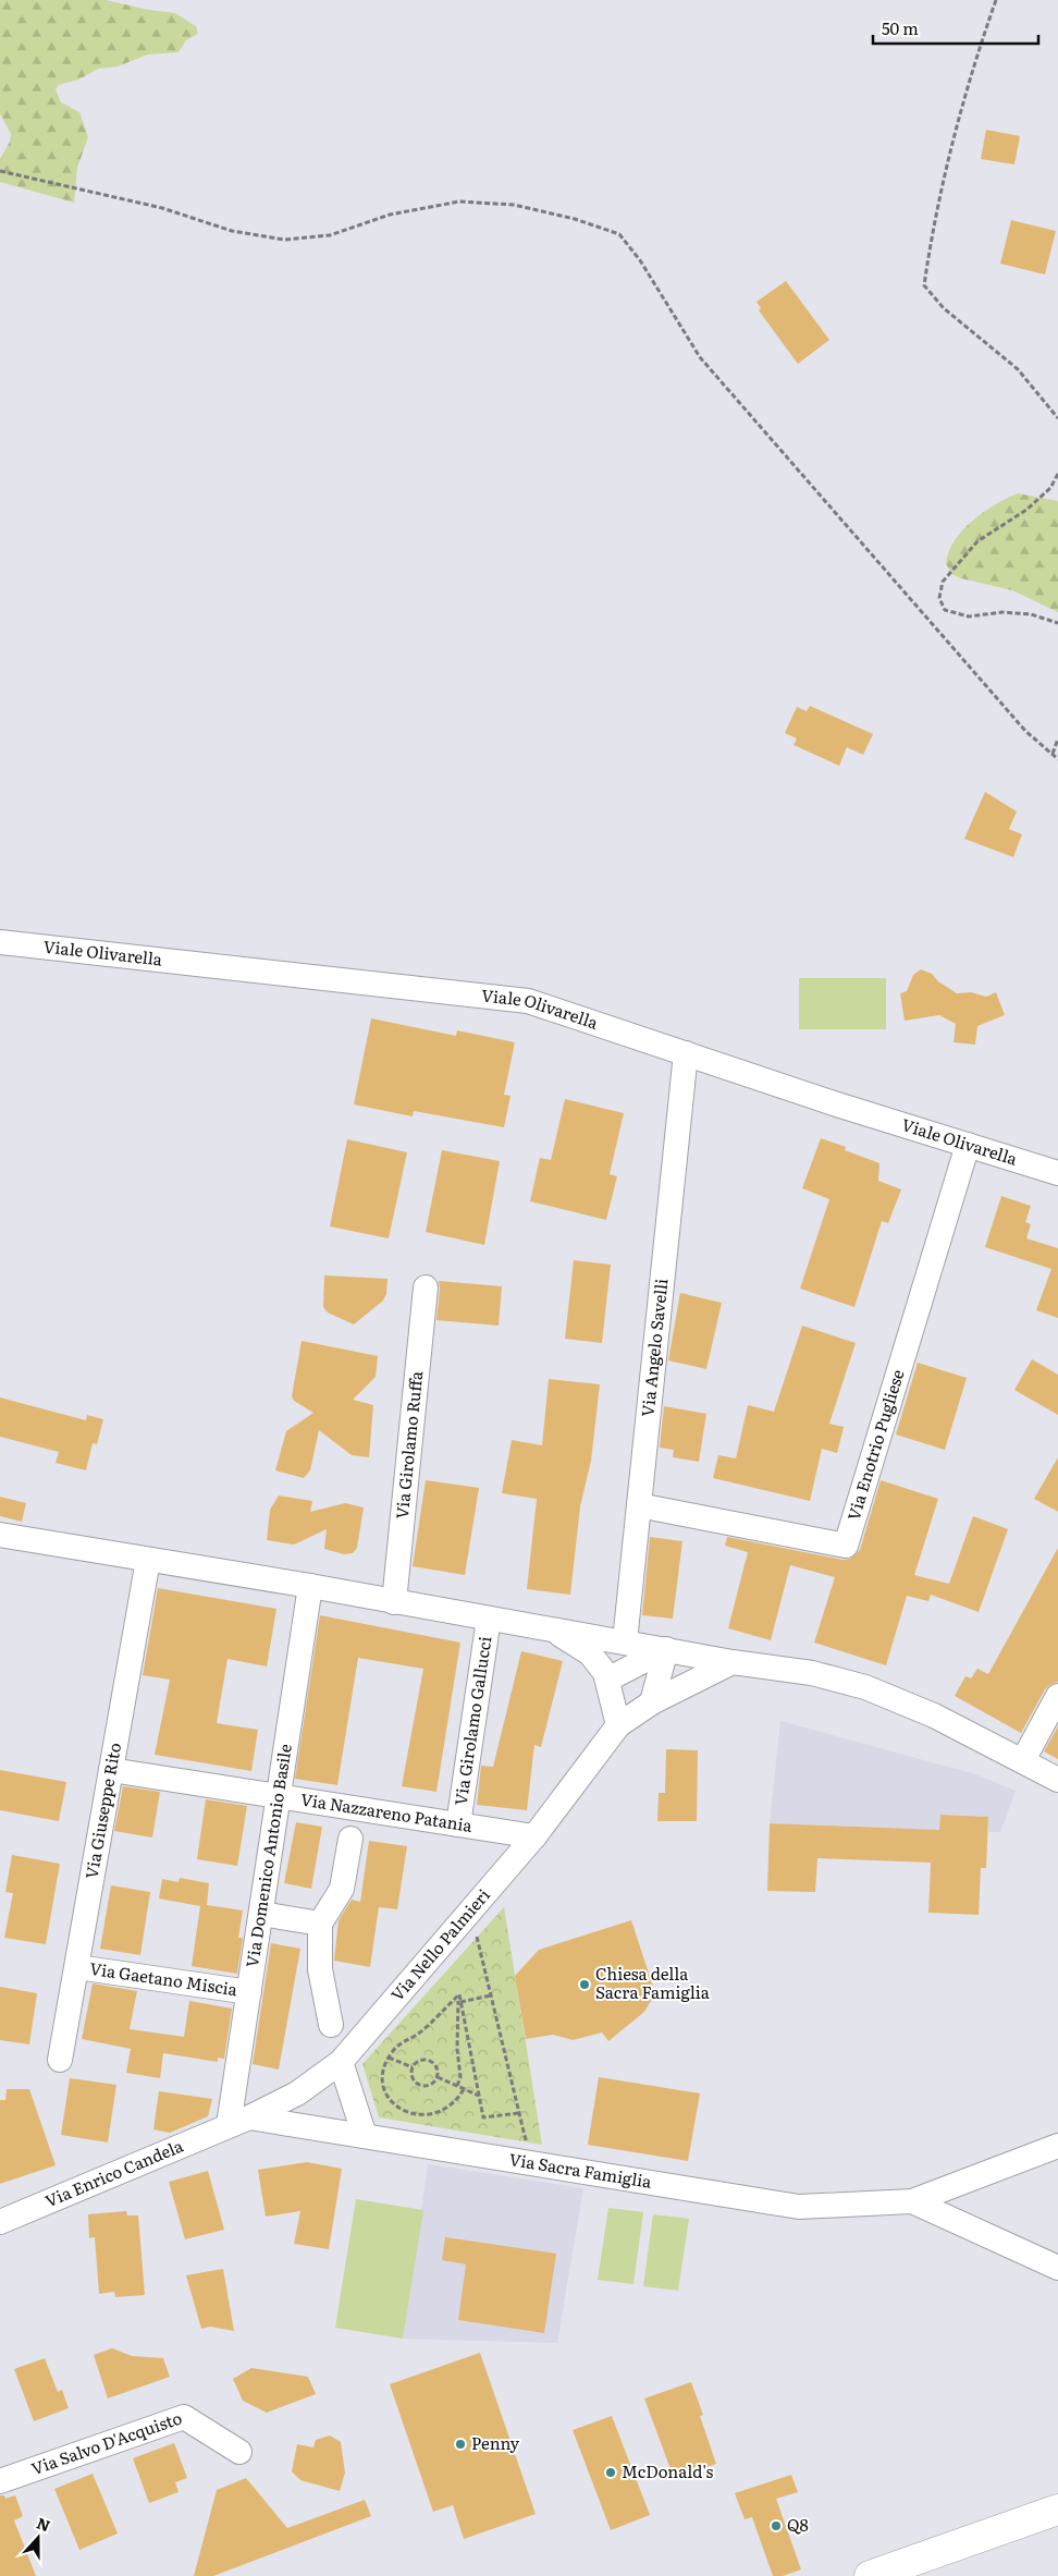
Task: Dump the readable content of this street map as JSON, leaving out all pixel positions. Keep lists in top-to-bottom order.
{
  "streets": {
    "street": [
      "Viale Olivarella",
      "Via Angelo Savelli",
      "Via Girolamo Ruffa",
      "Via Enotrio Pugliese",
      "Via Girolamo Gallucci",
      "Via Giuseppe Rito",
      "Via Nazzareno Patania",
      "Via Domenico Antonio Basile",
      "Via Nello Palmieri",
      "Via Gaetano Miscia",
      "Via Sacra Famiglia",
      "Via Enrico Candela",
      "Via Salvo D'Acquisto"
    ]
  },
  "crossings": [
    ["Viale Olivarella", "Via Angelo Savelli"],
    ["Viale Olivarella", "Via Enotrio Pugliese"],
    ["Via Angelo Savelli", "Via Enotrio Pugliese"],
    ["Via Girolamo Gallucci", "Via Nazzareno Patania"],
    ["Via Giuseppe Rito", "Via Nazzareno Patania"],
    ["Via Giuseppe Rito", "Via Gaetano Miscia"],
    ["Via Nazzareno Patania", "Via Domenico Antonio Basile"],
    ["Via Nazzareno Patania", "Via Nello Palmieri"],
    ["Via Domenico Antonio Basile", "Via Nello Palmieri"],
    ["Via Domenico Antonio Basile", "Via Gaetano Miscia"],
    ["Via Domenico Antonio Basile", "Via Sacra Famiglia"],
    ["Via Domenico Antonio Basile", "Via Enrico Candela"],
    ["Via Nello Palmieri", "Via Sacra Famiglia"],
    ["Via Nello Palmieri", "Via Enrico Candela"],
    ["Via Sacra Famiglia", "Via Enrico Candela"]
  ],
  "places": [
    "Chiesa della Sacra Famiglia",
    "Penny",
    "McDonald's",
    "Q8"
  ],
  "scale_bar": "50 m",
  "north": "top"
}
